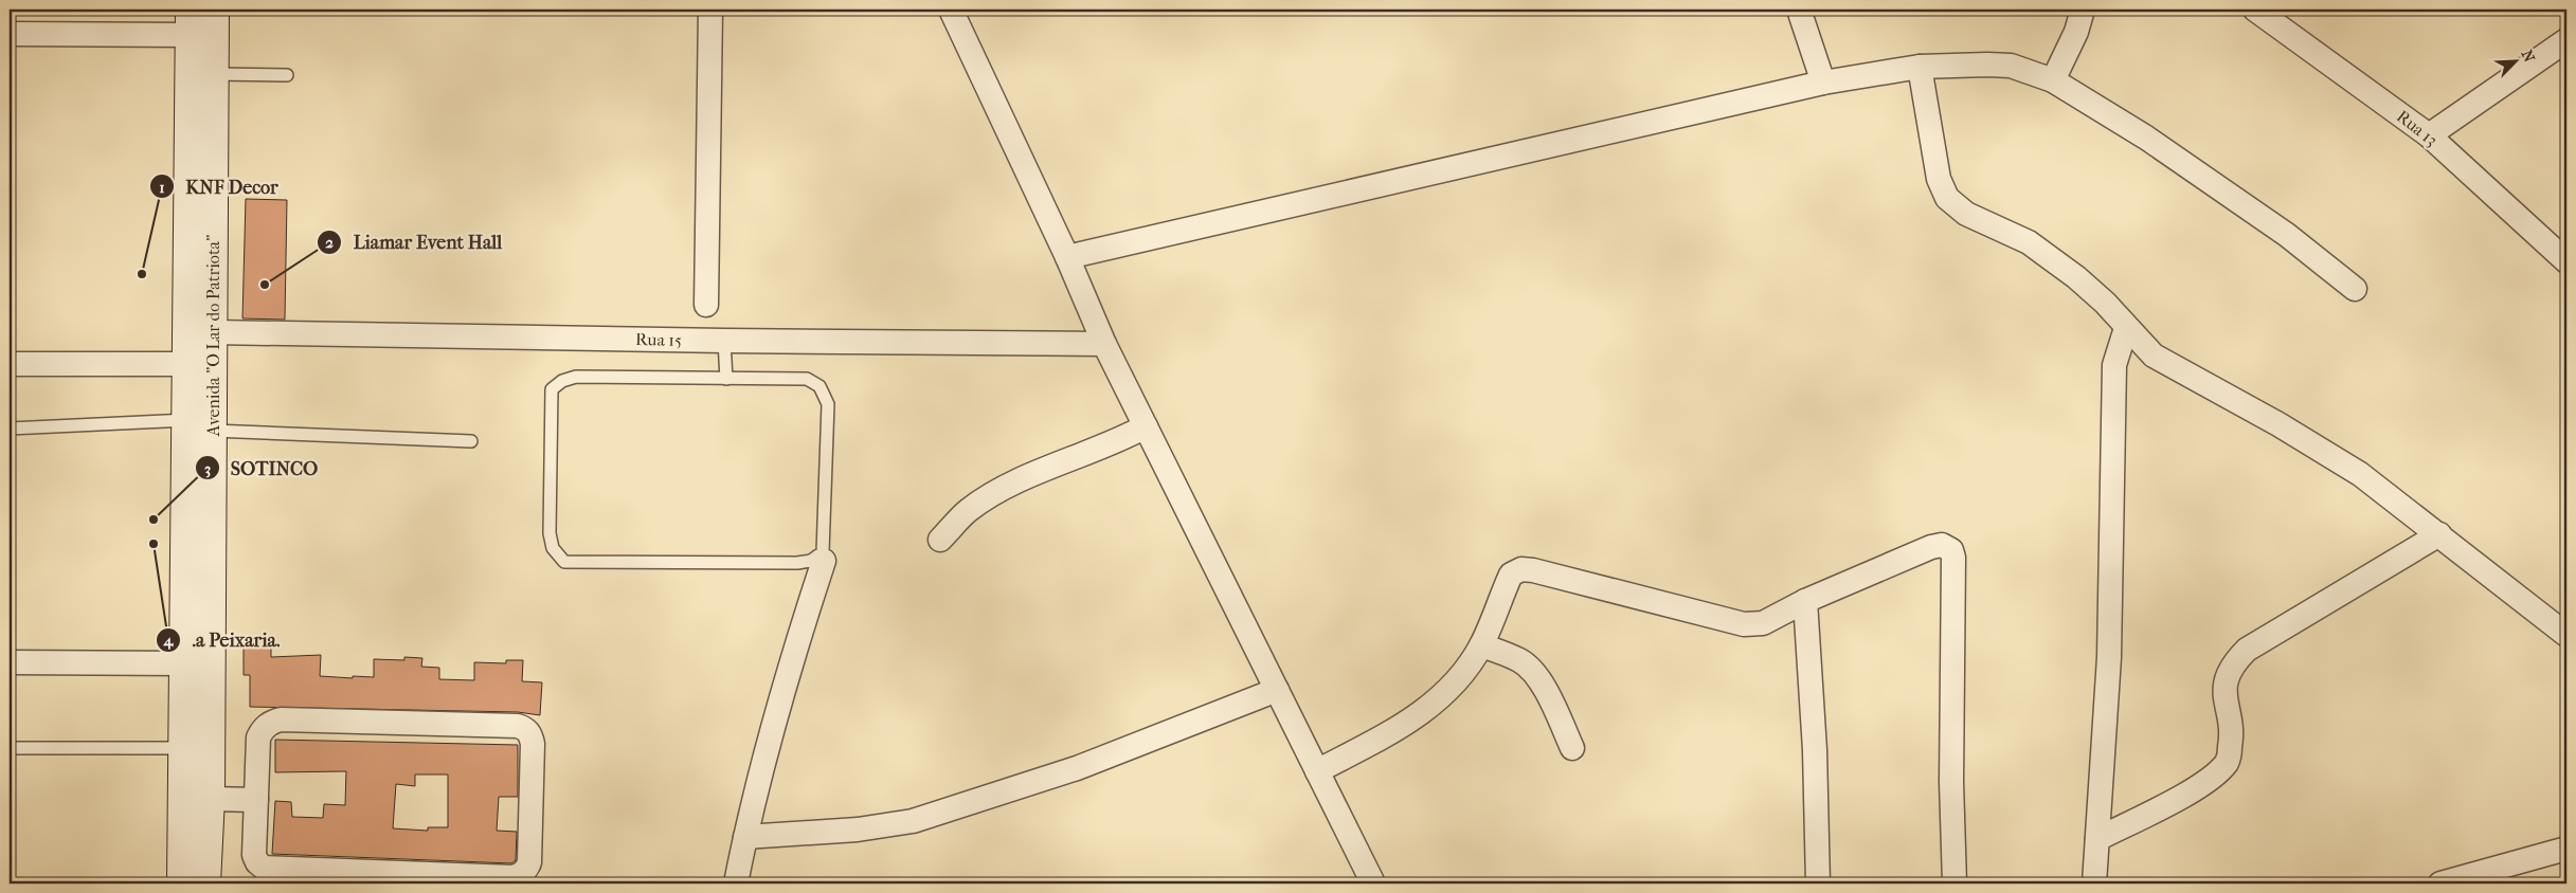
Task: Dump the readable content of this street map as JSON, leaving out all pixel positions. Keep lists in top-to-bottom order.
{
  "streets": {
    "main road": ["Avenida \"O Lar do Patriota\""],
    "street": ["Rua 13", "Rua 15"]
  },
  "crossings": [
    ["Avenida \"O Lar do Patriota\"", "Rua 15"]
  ],
  "places": [
    "KNF Decor",
    "Liamar Event Hall",
    "SOTINCO",
    ".a Peixaria."
  ],
  "north": "top right"
}
